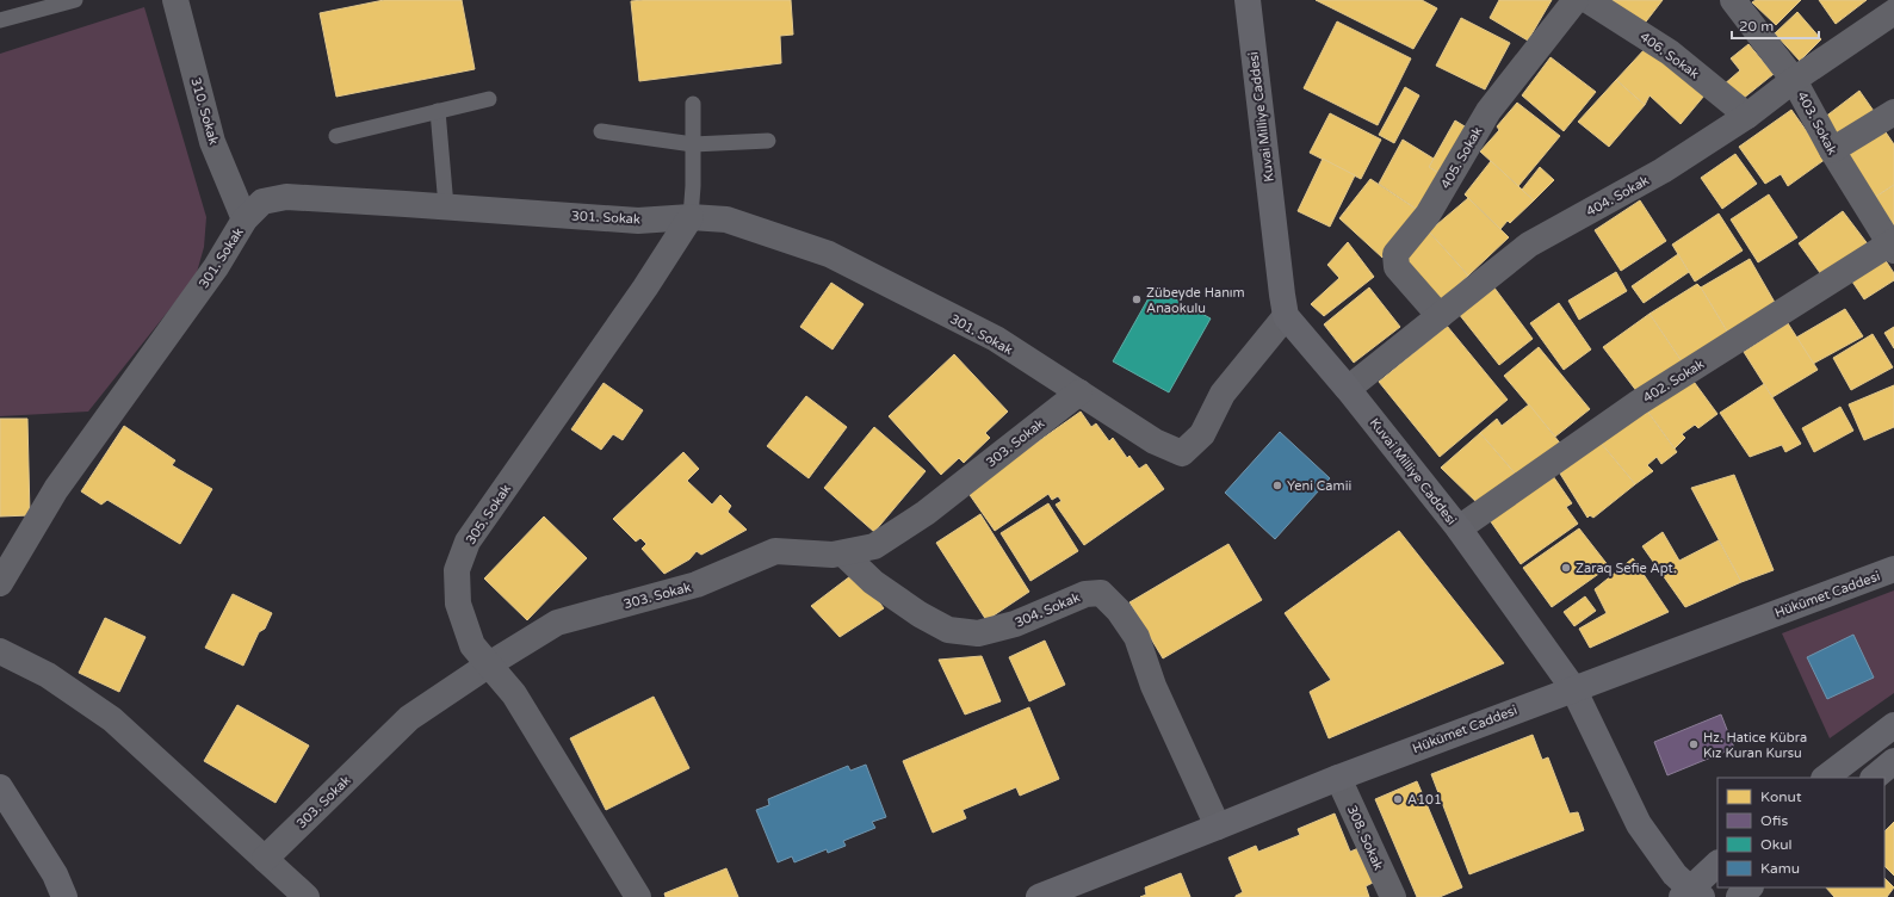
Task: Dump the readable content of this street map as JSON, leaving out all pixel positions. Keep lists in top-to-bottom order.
{
  "streets": {
    "street": [
      "406. Sokak",
      "310. Sokak",
      "Kuvai Milliye Caddesi",
      "403. Sokak",
      "405. Sokak",
      "404. Sokak",
      "301. Sokak",
      "402. Sokak",
      "303. Sokak",
      "305. Sokak",
      "Hükümet Caddesi",
      "304. Sokak",
      "308. Sokak"
    ]
  },
  "crossings": [
    ["406. Sokak", "404. Sokak"],
    ["310. Sokak", "301. Sokak"],
    ["Kuvai Milliye Caddesi", "404. Sokak"],
    ["Kuvai Milliye Caddesi", "301. Sokak"],
    ["Kuvai Milliye Caddesi", "402. Sokak"],
    ["Kuvai Milliye Caddesi", "Hükümet Caddesi"],
    ["403. Sokak", "404. Sokak"],
    ["403. Sokak", "402. Sokak"],
    ["405. Sokak", "404. Sokak"],
    ["301. Sokak", "303. Sokak"],
    ["301. Sokak", "305. Sokak"],
    ["303. Sokak", "305. Sokak"],
    ["303. Sokak", "304. Sokak"],
    ["Hükümet Caddesi", "304. Sokak"],
    ["Hükümet Caddesi", "308. Sokak"]
  ],
  "places": [
    "Zübeyde Hanım Anaokulu",
    "Yeni Camii",
    "Zaraq Sefie Apt.",
    "Hz. Hatice Kübra Kız Kuran Kursu",
    "A101"
  ],
  "legend": [
    "Konut",
    "Ofis",
    "Okul",
    "Kamu"
  ],
  "scale_bar": "20 m"
}
